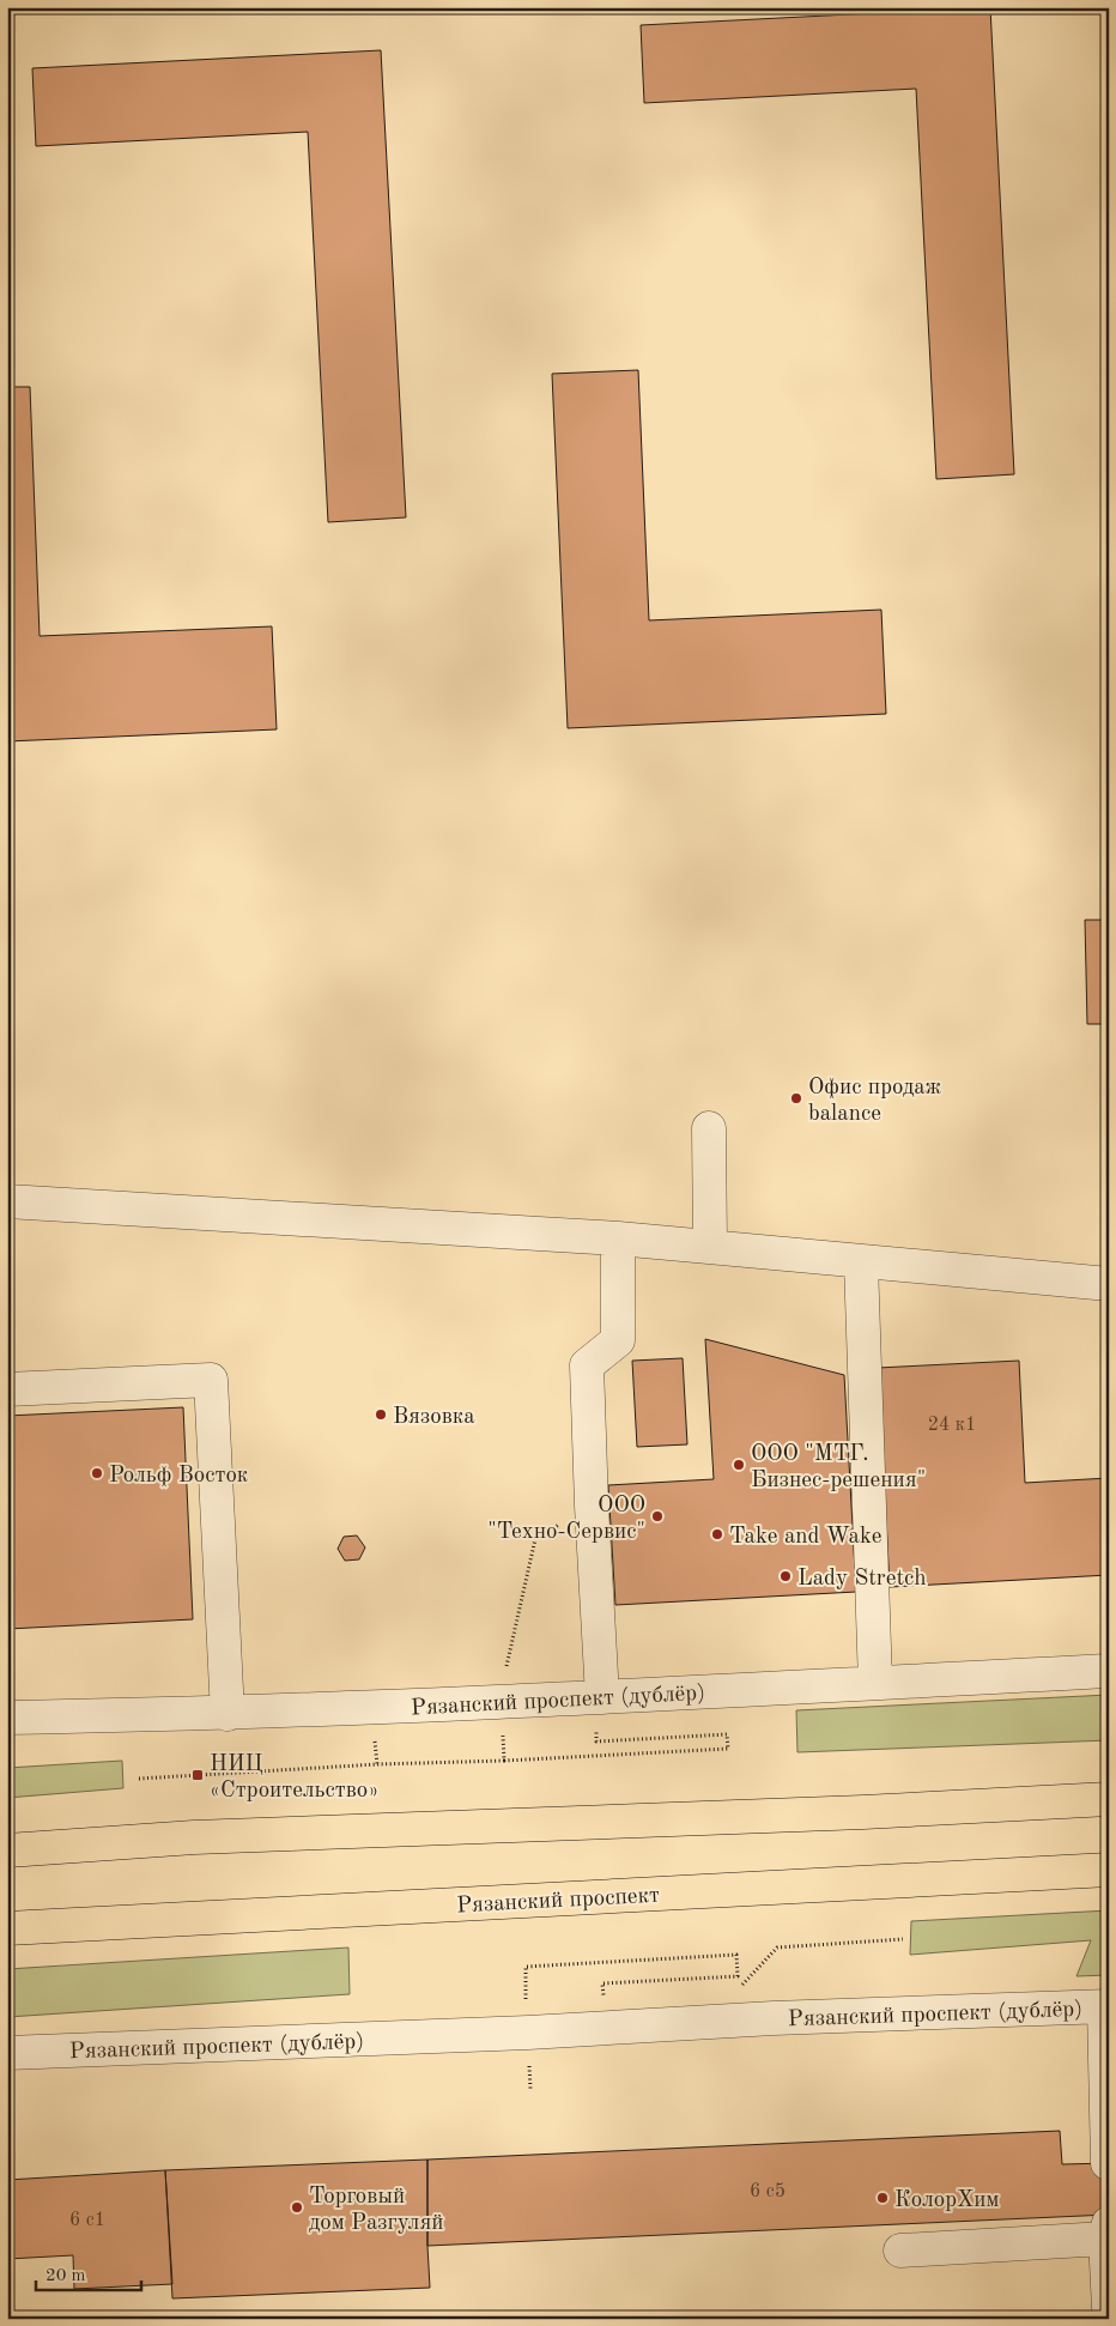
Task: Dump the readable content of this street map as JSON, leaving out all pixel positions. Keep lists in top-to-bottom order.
{
  "streets": {
    "main road": ["Рязанский проспект"],
    "street": ["Рязанский проспект (дублёр)"]
  },
  "places": {
    "other": [
      "Офис продаж balance",
      "Вязовка",
      "ООО \"МТГ. Бизнес-решения\"",
      "Рольф Восток",
      "ООО \"Техно-Сервис\"",
      "Take and Wake",
      "Lady Stretch",
      "КолорХим",
      "Торговый дом Разгуляй"
    ],
    "transit": ["НИЦ «Строительство»"]
  },
  "house_numbers": ["24 к1", "6 с5", "6 с1"],
  "scale_bar": "20 m"
}
